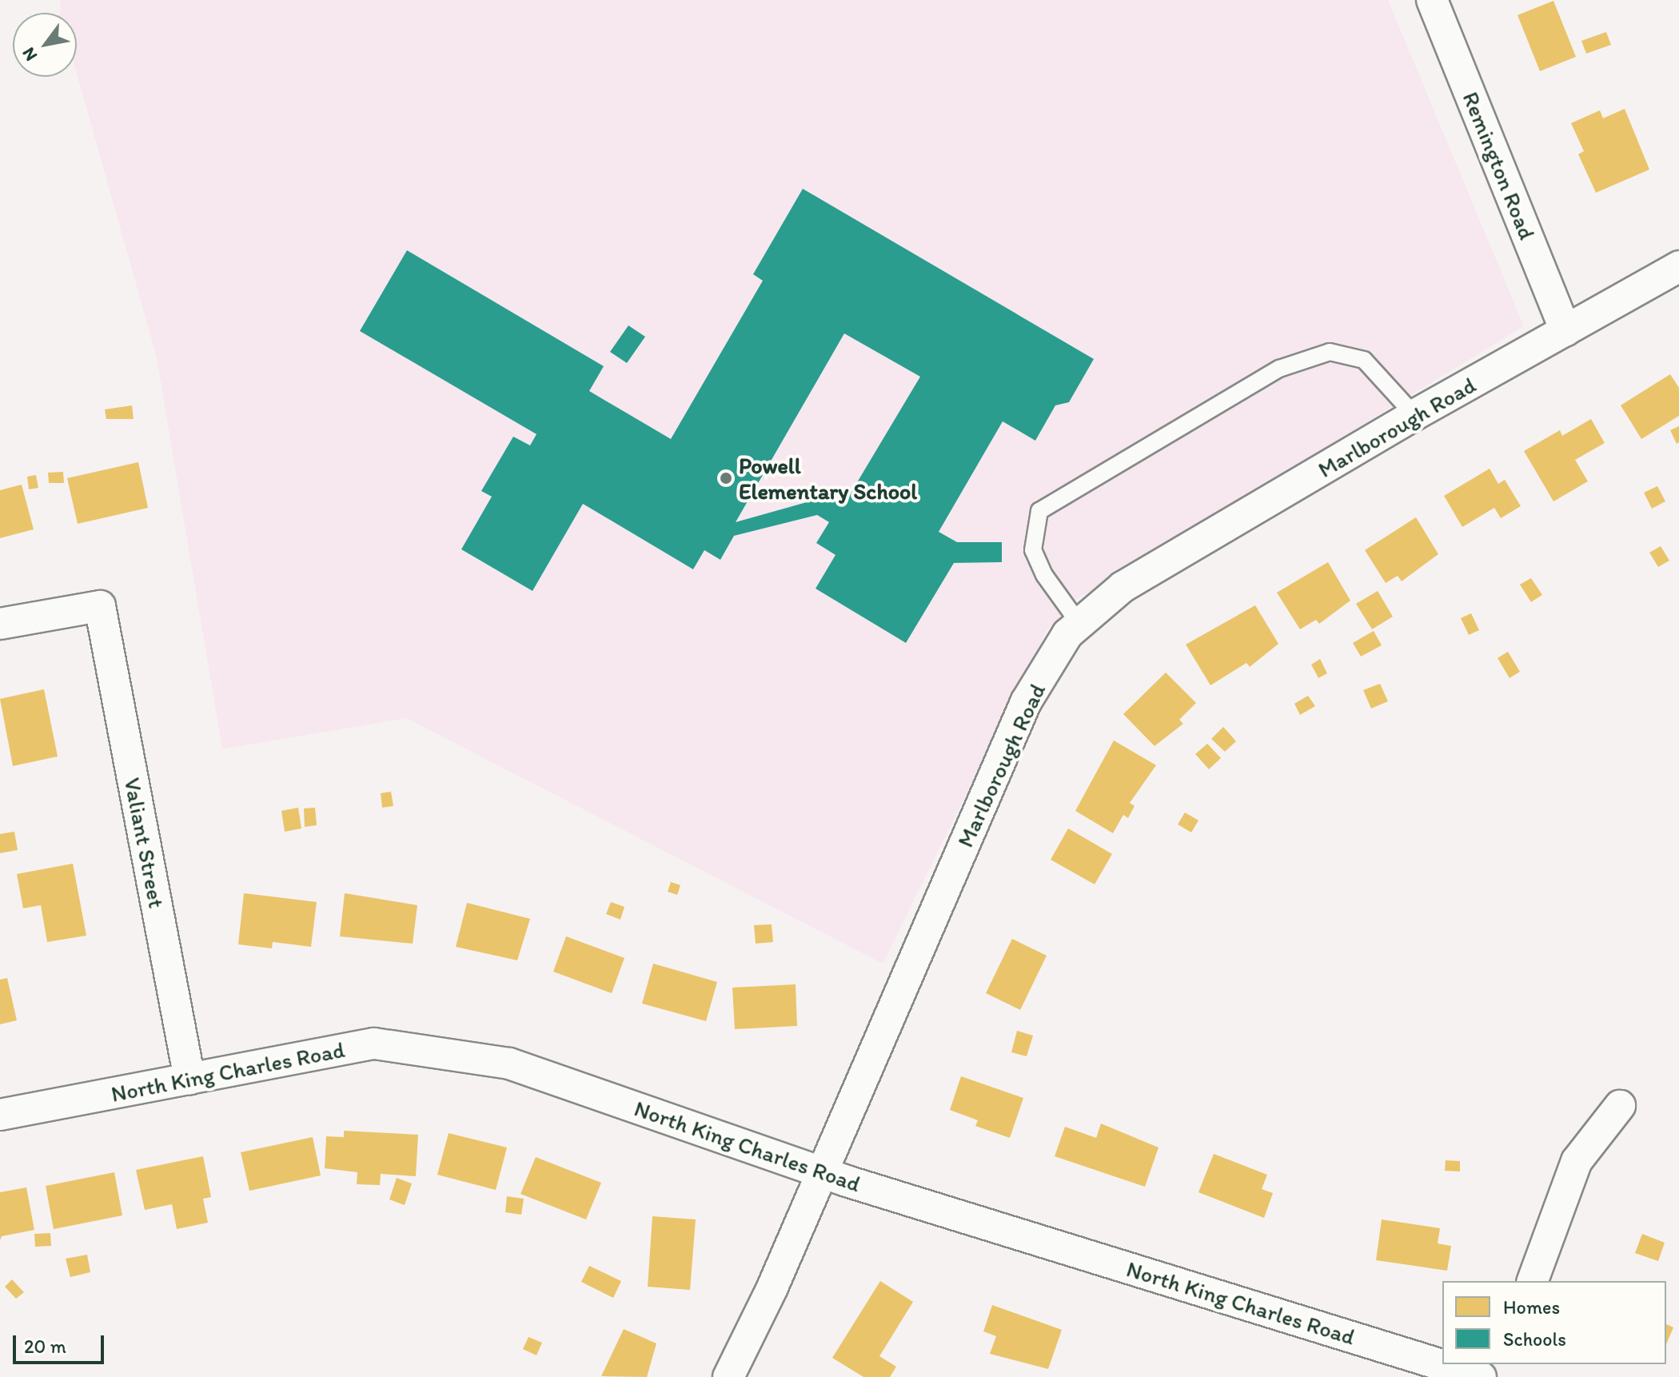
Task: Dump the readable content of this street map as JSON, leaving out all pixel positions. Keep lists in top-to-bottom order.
{
  "streets": {
    "street": [
      "Remington Road",
      "Marlborough Road",
      "Valiant Street",
      "North King Charles Road"
    ]
  },
  "crossings": [
    ["Remington Road", "Marlborough Road"],
    ["Marlborough Road", "North King Charles Road"],
    ["Valiant Street", "North King Charles Road"]
  ],
  "places": ["Powell Elementary School"],
  "legend": ["Homes", "Schools"],
  "scale_bar": "20 m",
  "north": "bottom left"
}
